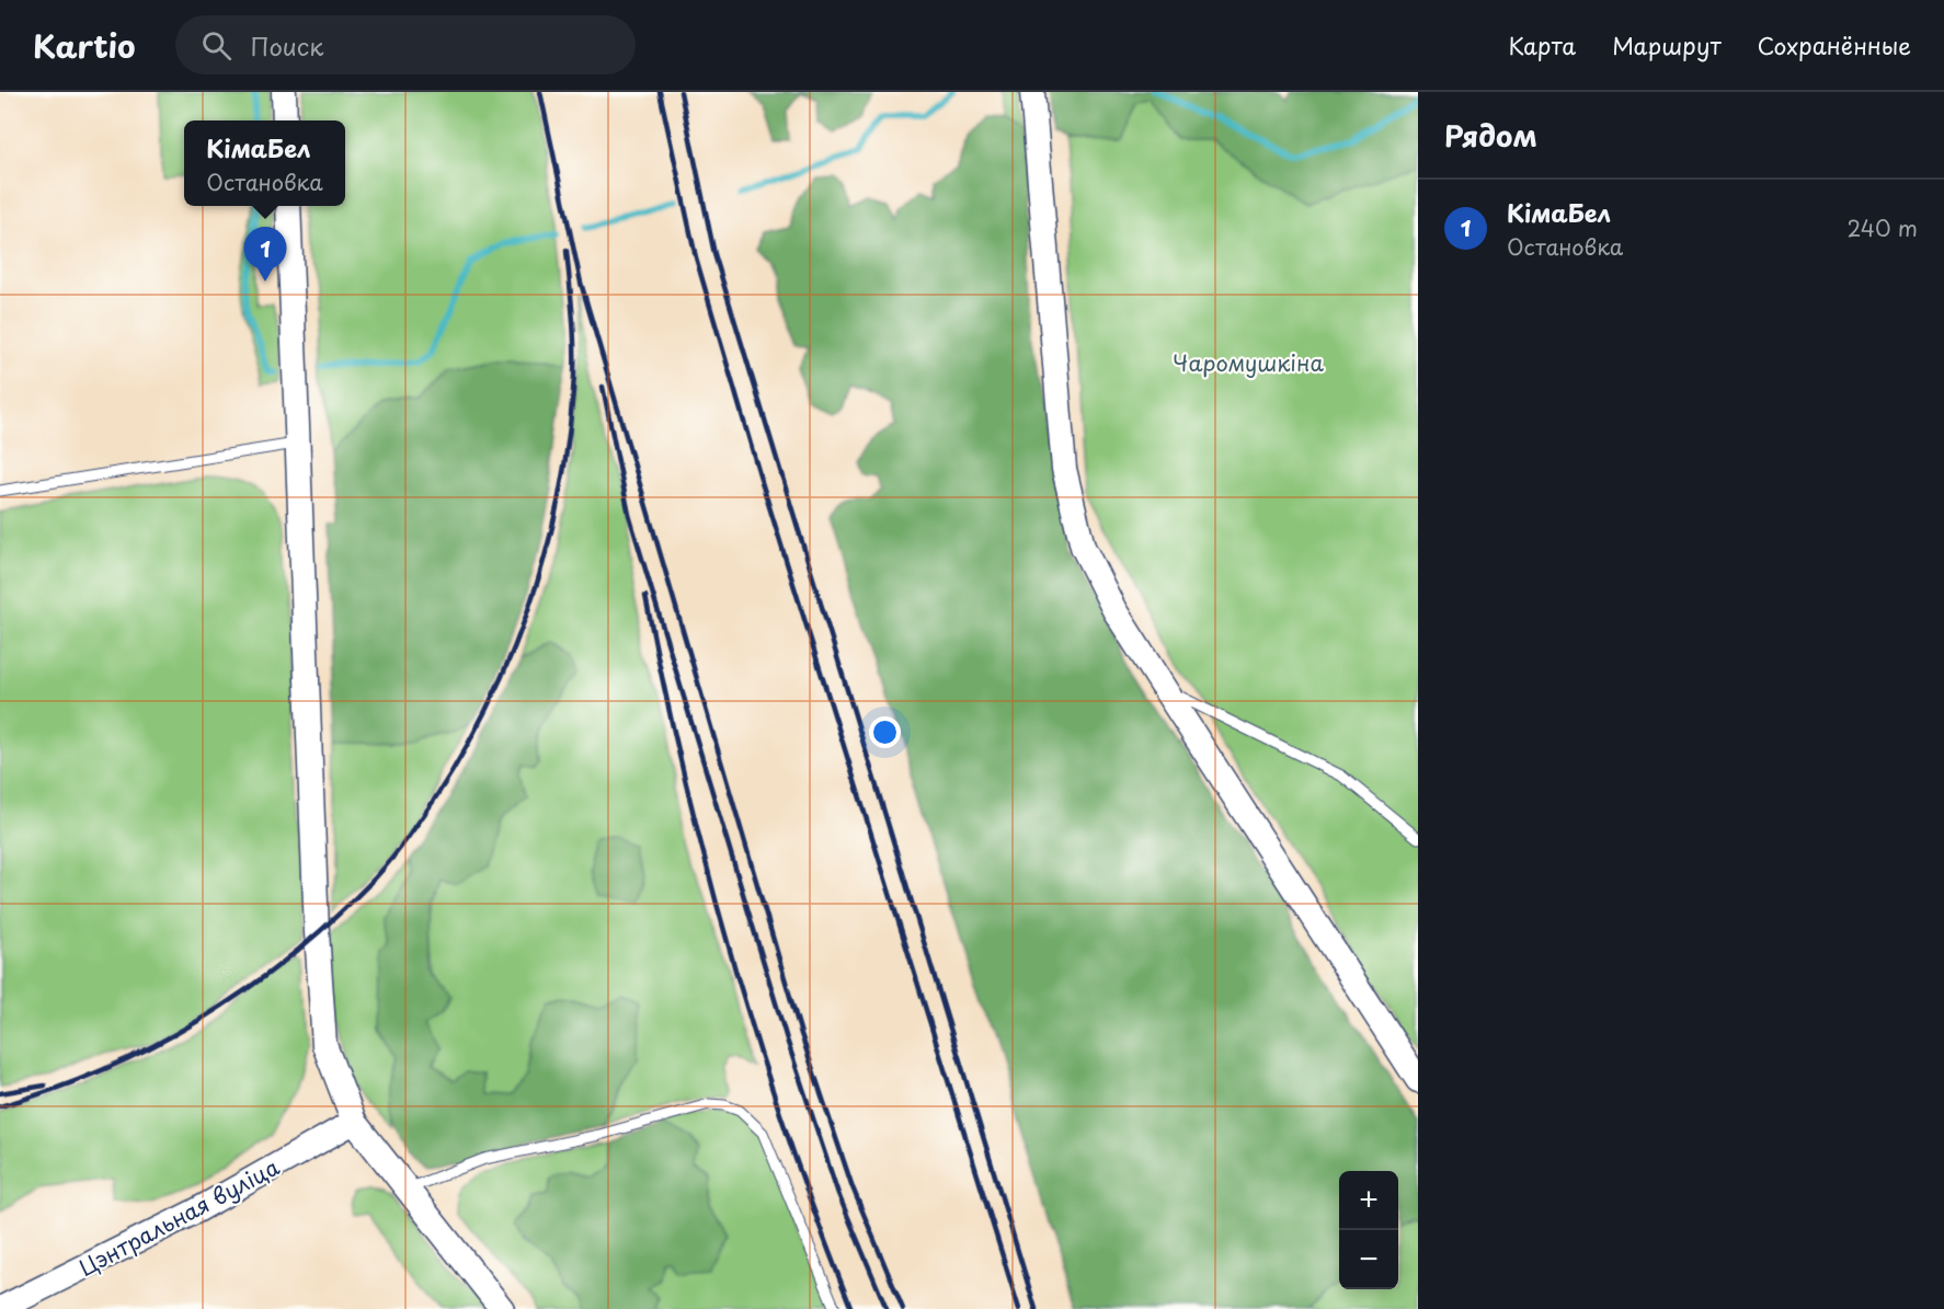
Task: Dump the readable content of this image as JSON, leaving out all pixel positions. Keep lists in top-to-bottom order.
{
  "streets": {
    "street": ["Цэнтральная вуліца"]
  },
  "parks": ["Чаромушкіна"],
  "page": {
    "header": "Kartio",
    "search": "Поиск",
    "nav": ["Карта", "Маршрут", "Сохранённые"],
    "heading": "Рядом",
    "popup": ["КімаБел", "Остановка"],
    "list": [
      {
        "mark": "1",
        "name": "КімаБел",
        "note": "Остановка",
        "value": "240 m"
      }
    ],
    "pins": "1",
    "map_buttons": ["+", "−"]
  }
}
